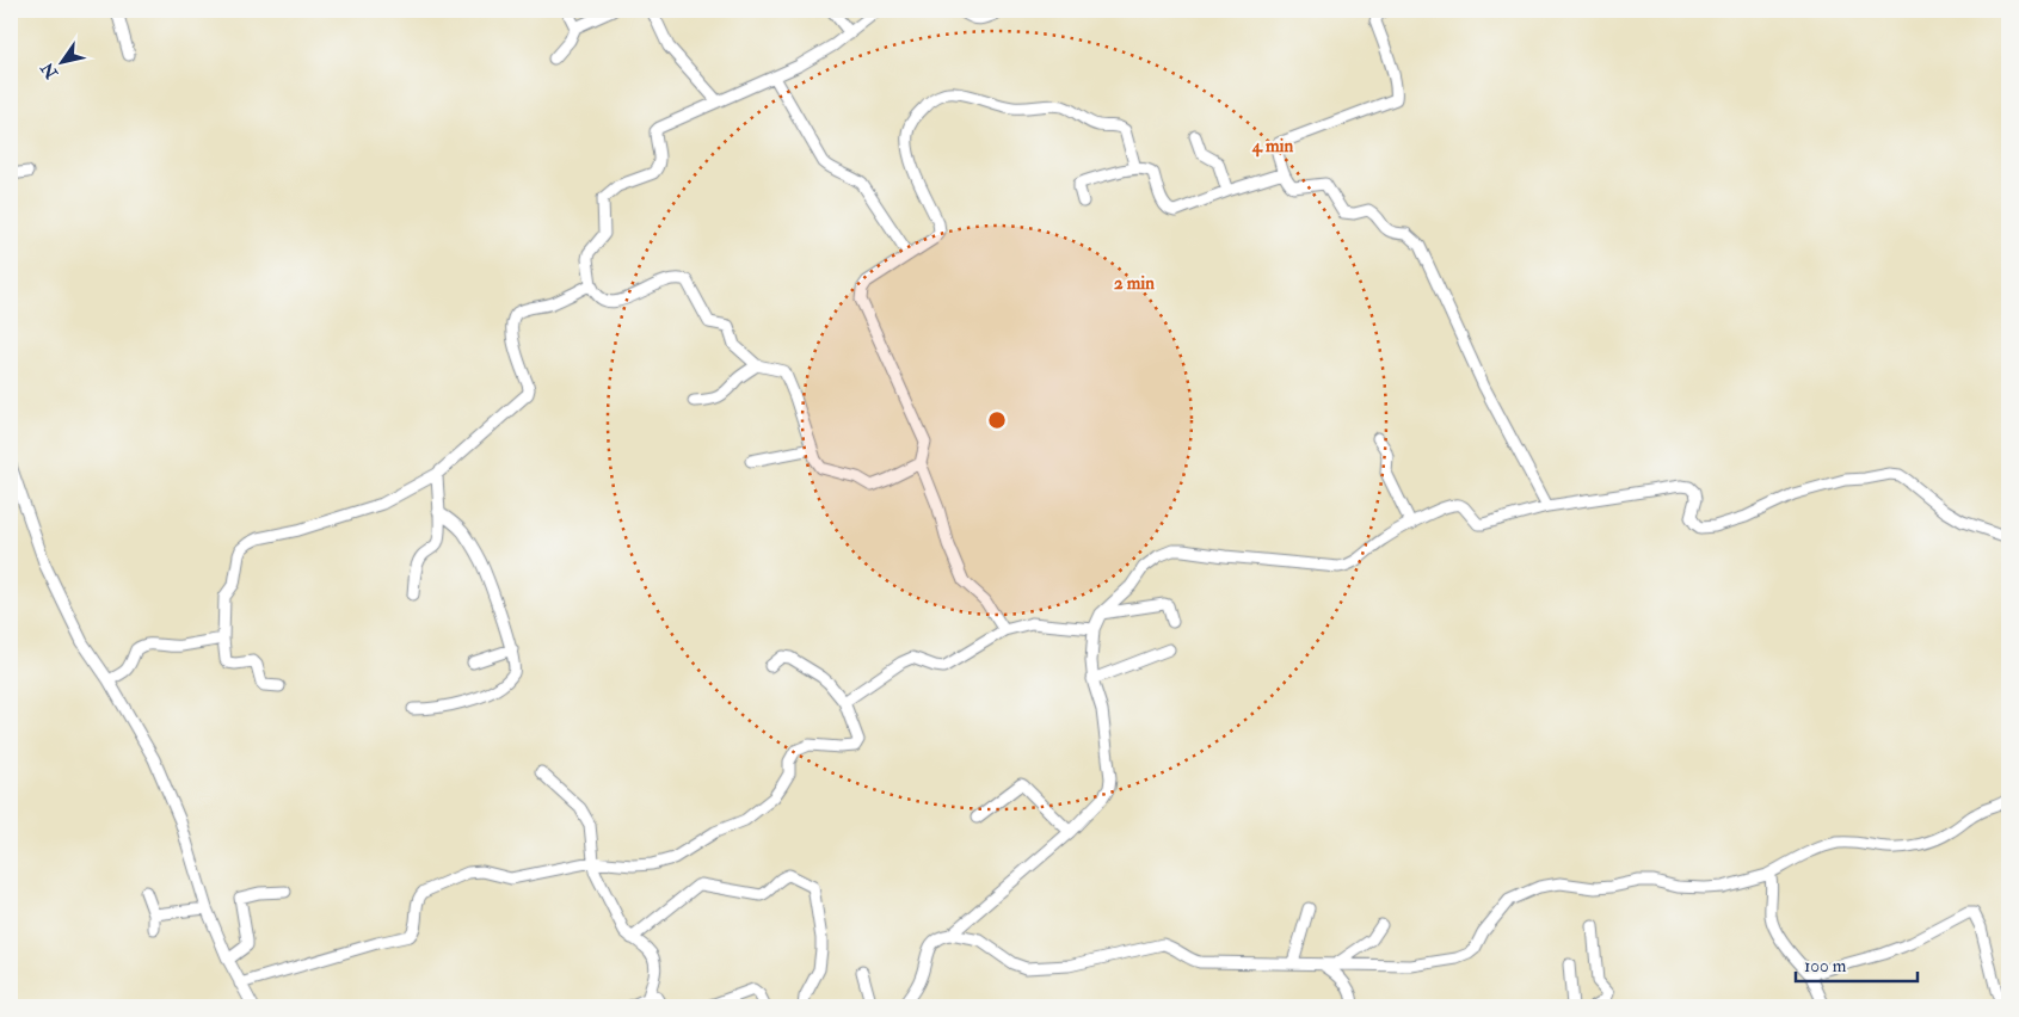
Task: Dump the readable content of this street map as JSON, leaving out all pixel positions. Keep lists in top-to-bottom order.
{
  "scale_bar": "100 m",
  "north": "bottom left",
  "rings": ["4 min", "2 min"]
}
